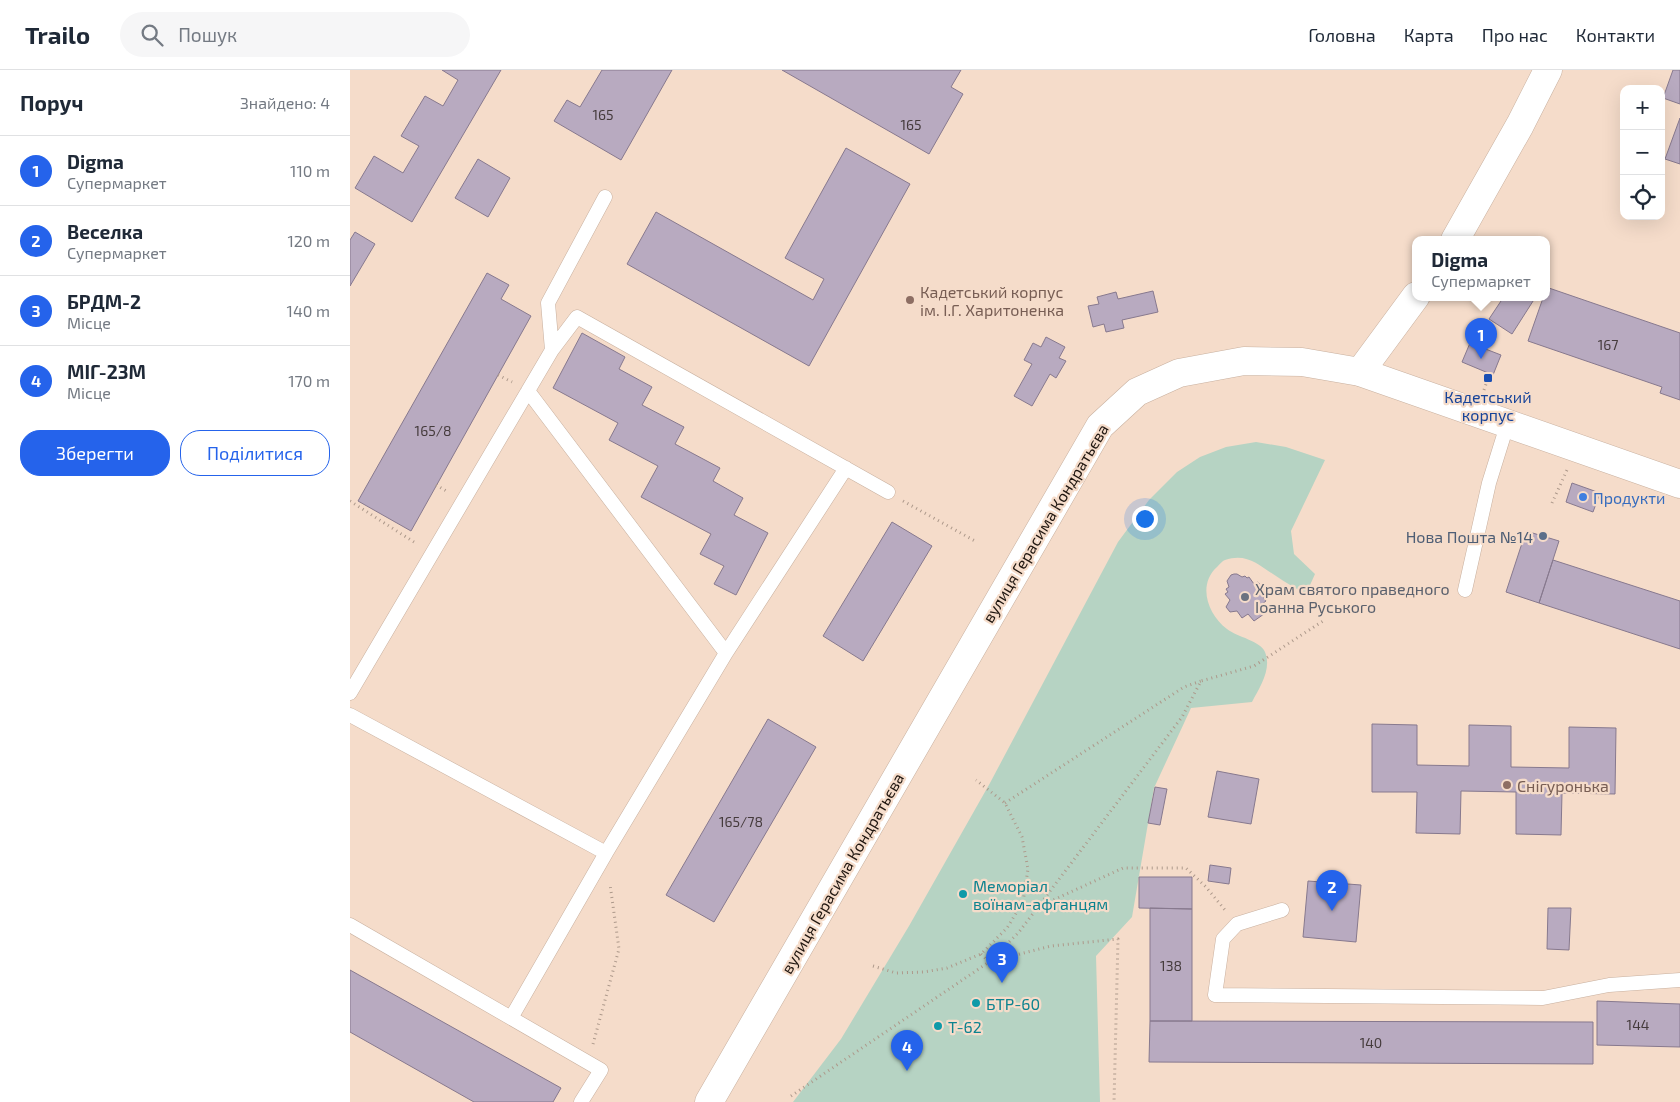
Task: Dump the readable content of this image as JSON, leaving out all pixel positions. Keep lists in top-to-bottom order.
{
  "streets": {
    "main road": ["вулиця Герасима Кондратьєва"]
  },
  "places": {
    "other": [
      "Кадетський корпус ім. І.Г. Харитоненка",
      "Продукти",
      "Нова Пошта №14",
      "Храм святого праведного Іоанна Руського",
      "Снігуронька",
      "Меморіал воїнам-афганцям",
      "БТР-60",
      "Т-62"
    ],
    "transit": ["Кадетський корпус"]
  },
  "house_numbers": [
    "165",
    "165",
    "167",
    "165/8",
    "165/78",
    "138",
    "144",
    "140"
  ],
  "page": {
    "header": "Trailo",
    "search": "Пошук",
    "nav": [
      "Головна",
      "Карта",
      "Про нас",
      "Контакти"
    ],
    "heading": ["Поруч", "Знайдено: 4"],
    "map_buttons": ["+", "−"],
    "list": [
      {
        "mark": "1",
        "name": "Digma",
        "note": "Супермаркет",
        "value": "110 m"
      },
      {
        "mark": "2",
        "name": "Веселка",
        "note": "Супермаркет",
        "value": "120 m"
      },
      {
        "mark": "3",
        "name": "БРДМ-2",
        "note": "Місце",
        "value": "140 m"
      },
      {
        "mark": "4",
        "name": "МІГ-23М",
        "note": "Місце",
        "value": "170 m"
      }
    ],
    "popup": ["Digma", "Супермаркет"],
    "pins": [
      "1",
      "2",
      "3",
      "4"
    ],
    "buttons": ["Зберегти", "Поділитися"]
  }
}
